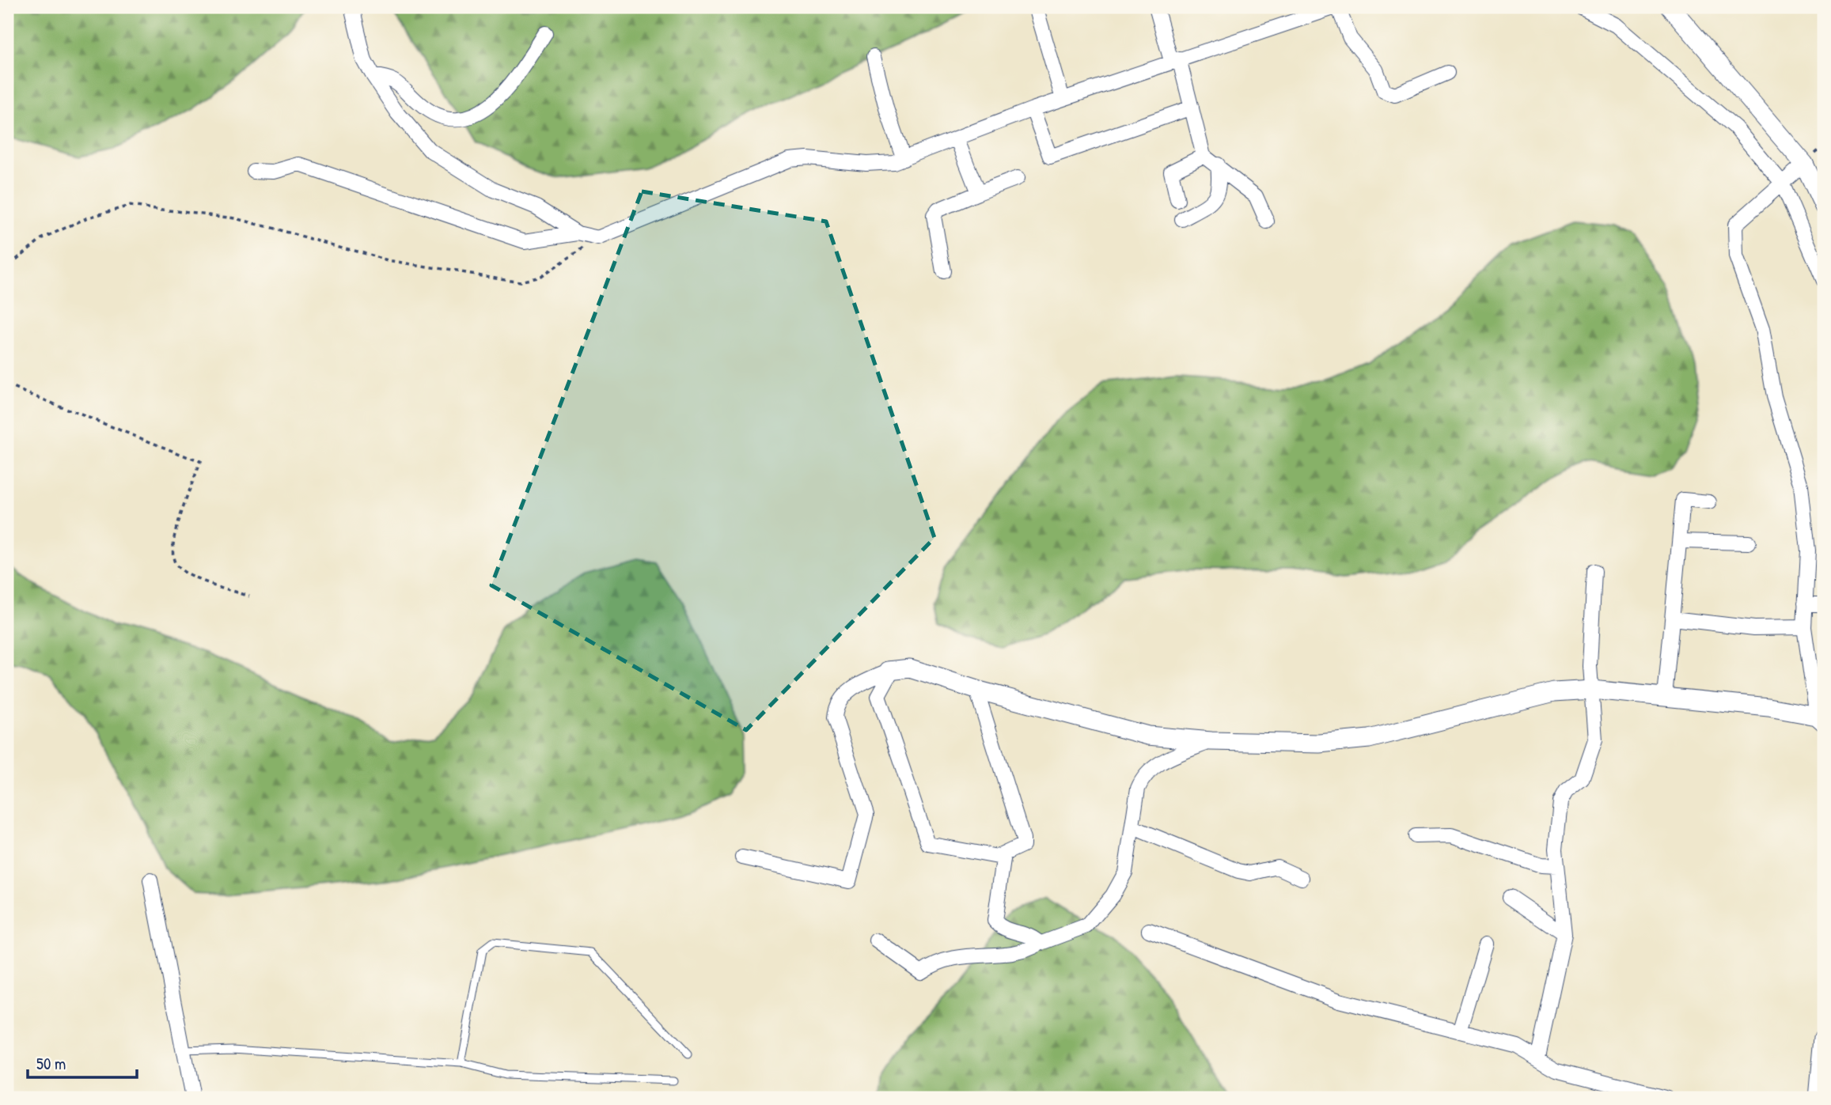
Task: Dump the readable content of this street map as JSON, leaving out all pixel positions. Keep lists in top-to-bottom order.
{
  "scale_bar": "50 m"
}
